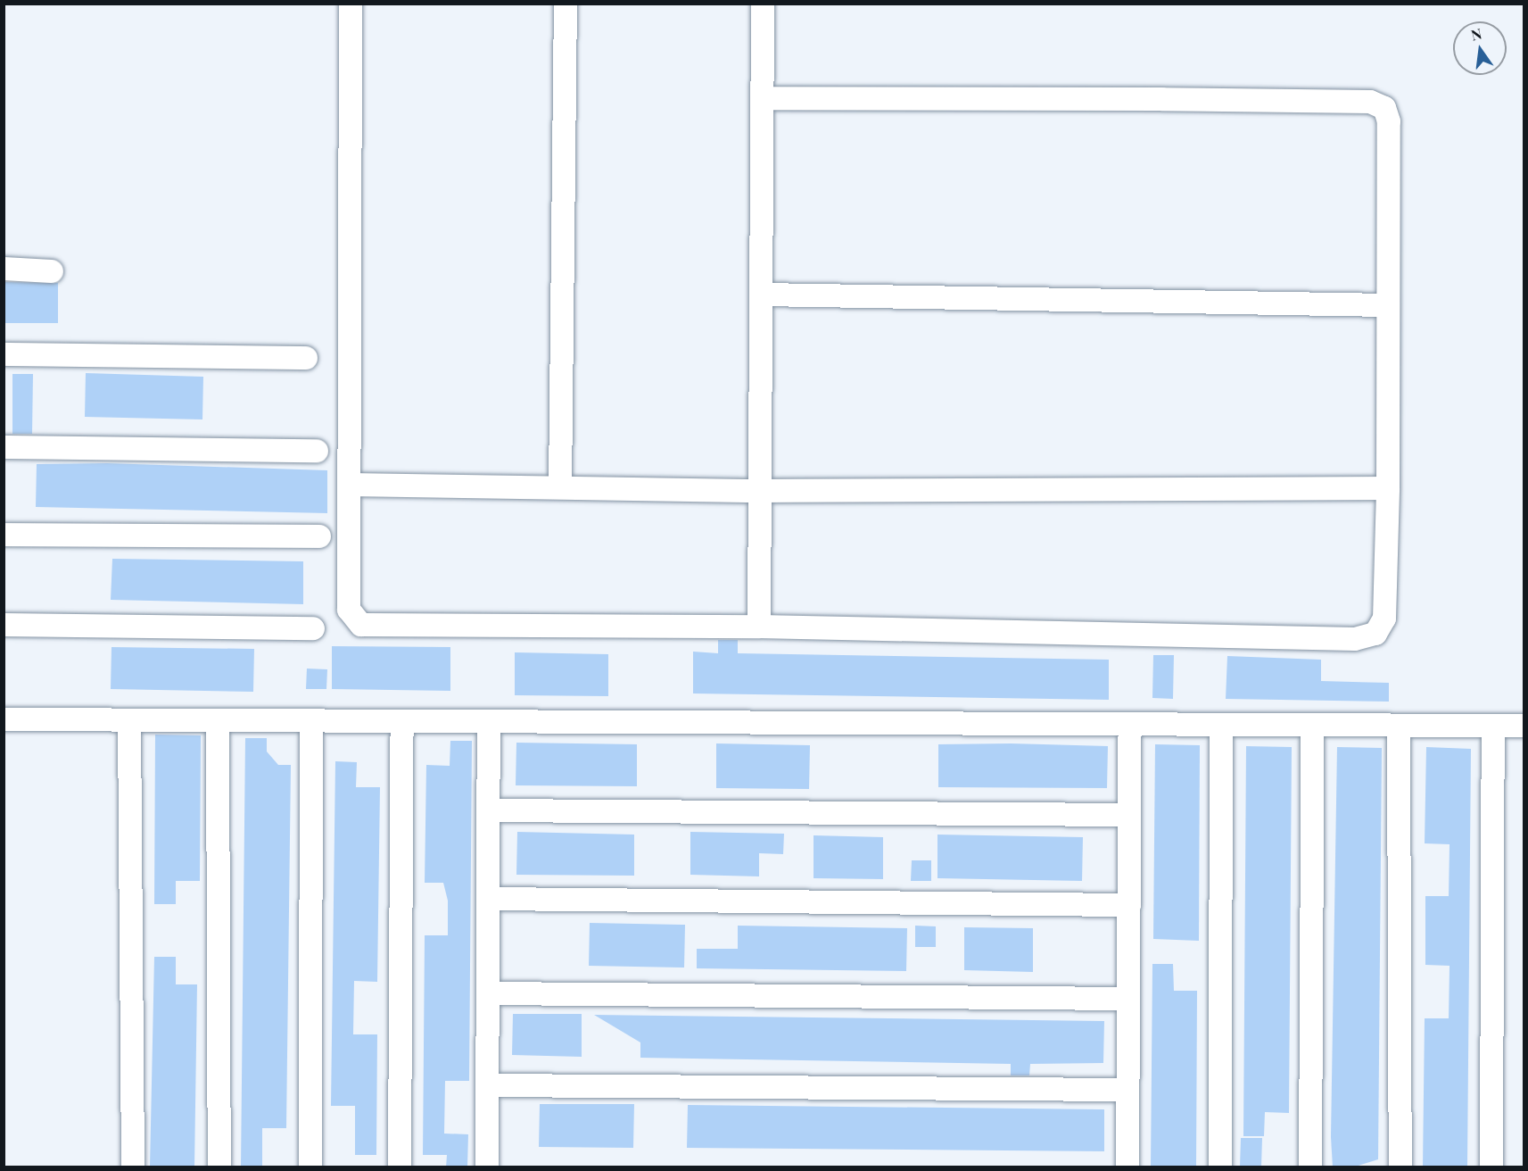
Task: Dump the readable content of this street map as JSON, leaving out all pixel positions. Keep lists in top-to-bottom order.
{
  "north": "top"
}
